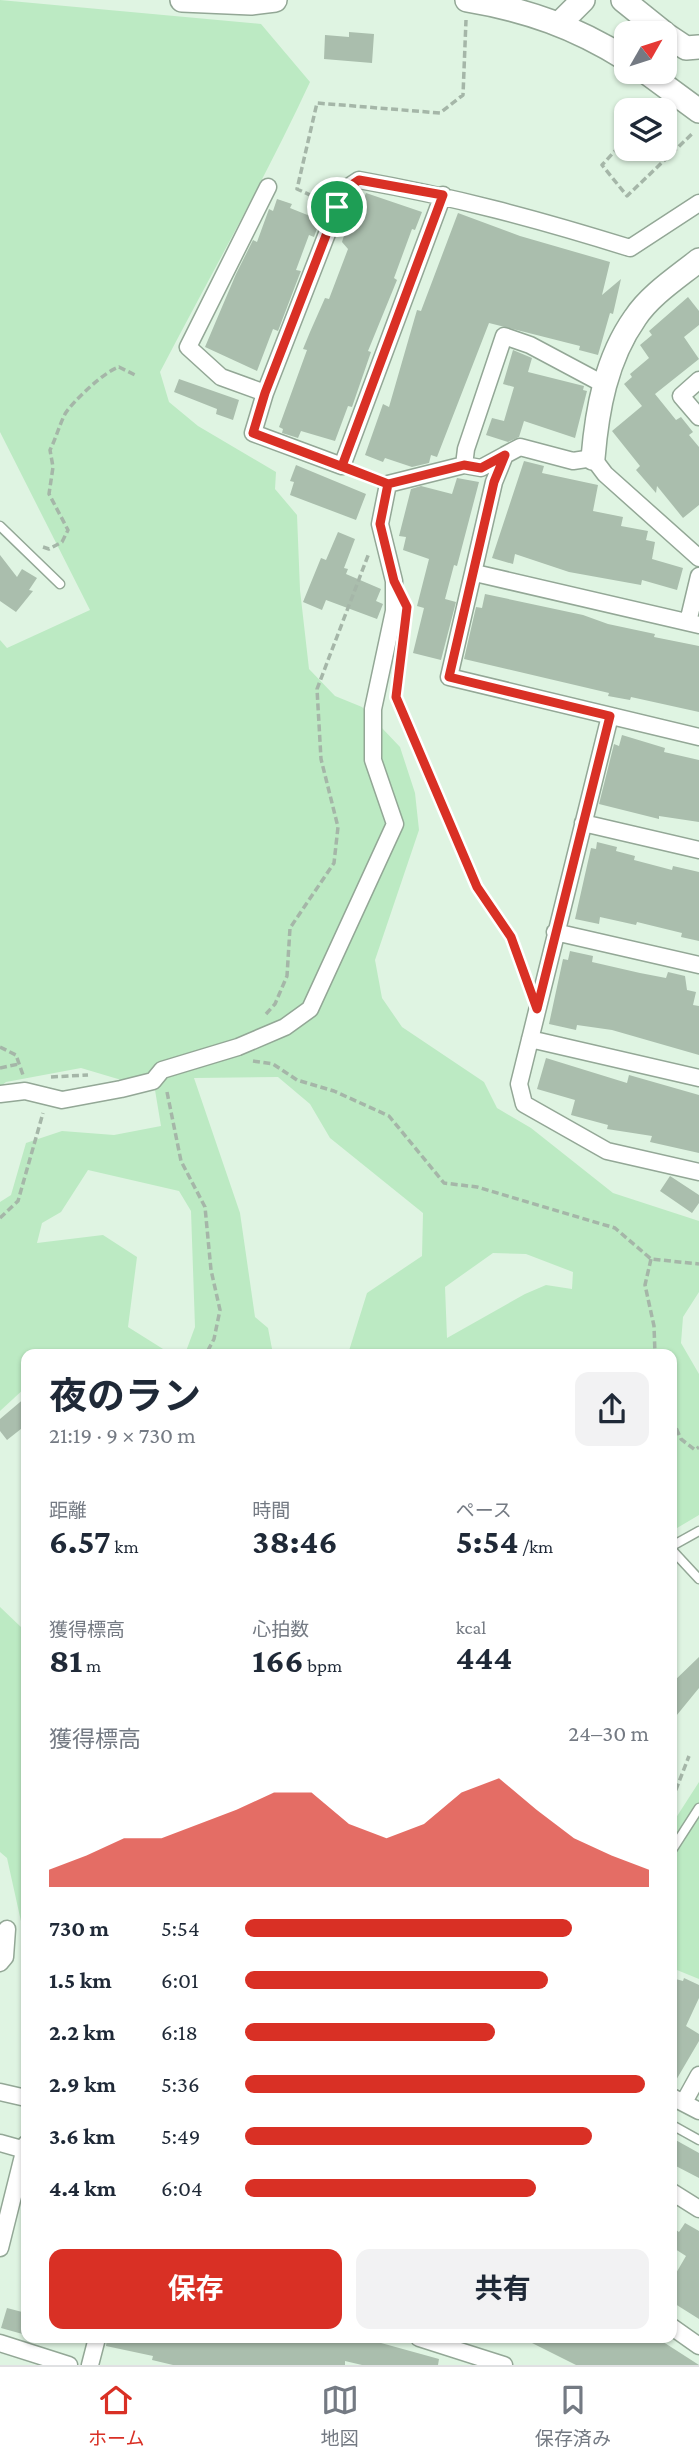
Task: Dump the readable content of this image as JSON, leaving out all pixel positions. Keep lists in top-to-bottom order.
{
  "north": "top right",
  "page": {
    "heading": ["夜のラン", "21:19 · 9 × 730 m"],
    "stats": [
      ["距離", "6.57 km"],
      ["時間", "38:46"],
      ["ペース", "5:54 /km"],
      ["獲得標高", "81 m"],
      ["心拍数", "166 bpm"],
      ["kcal", "444"]
    ],
    "chart": ["獲得標高", "24–30 m"],
    "list": [
      {
        "name": "730 m",
        "note": "5:54"
      },
      {
        "name": "1.5 km",
        "note": "6:01"
      },
      {
        "name": "2.2 km",
        "note": "6:18"
      },
      {
        "name": "2.9 km",
        "note": "5:36"
      },
      {
        "name": "3.6 km",
        "note": "5:49"
      },
      {
        "name": "4.4 km",
        "note": "6:04"
      }
    ],
    "buttons": ["保存", "共有"],
    "tabs": ["ホーム", "地図", "保存済み"]
  }
}
